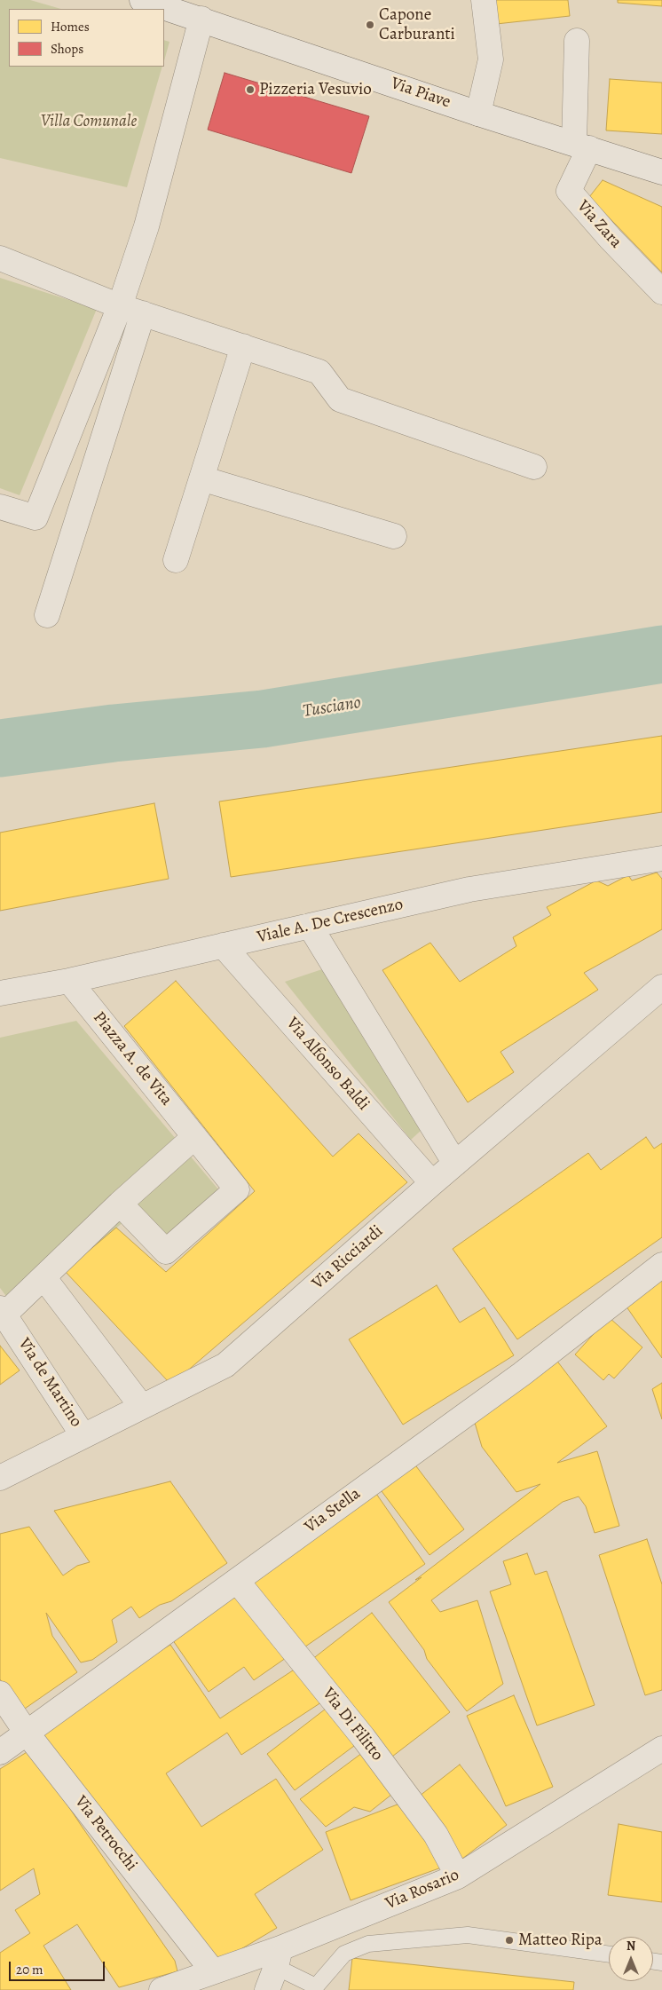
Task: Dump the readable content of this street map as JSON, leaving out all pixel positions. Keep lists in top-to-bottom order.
{
  "streets": {
    "street": [
      "Via Piave",
      "Via Zara",
      "Viale A. De Crescenzo",
      "Piazza A. de Vita",
      "Via Alfonso Baldi",
      "Via Ricciardi",
      "Via de Martino",
      "Via Stella",
      "Via Di Filitto",
      "Via Petrocchi",
      "Via Rosario"
    ]
  },
  "crossings": [
    ["Via Piave", "Via Zara"],
    ["Viale A. De Crescenzo", "Piazza A. de Vita"],
    ["Viale A. De Crescenzo", "Via Alfonso Baldi"],
    ["Via Alfonso Baldi", "Via Ricciardi"],
    ["Via Ricciardi", "Via de Martino"],
    ["Via Stella", "Via Di Filitto"],
    ["Via Stella", "Via Petrocchi"],
    ["Via Di Filitto", "Via Rosario"],
    ["Via Petrocchi", "Via Rosario"]
  ],
  "water": ["Tusciano"],
  "parks": ["Villa Comunale"],
  "places": ["Capone Carburanti", "Pizzeria Vesuvio", "Matteo Ripa"],
  "legend": ["Homes", "Shops"],
  "scale_bar": "20 m",
  "north": "top"
}
